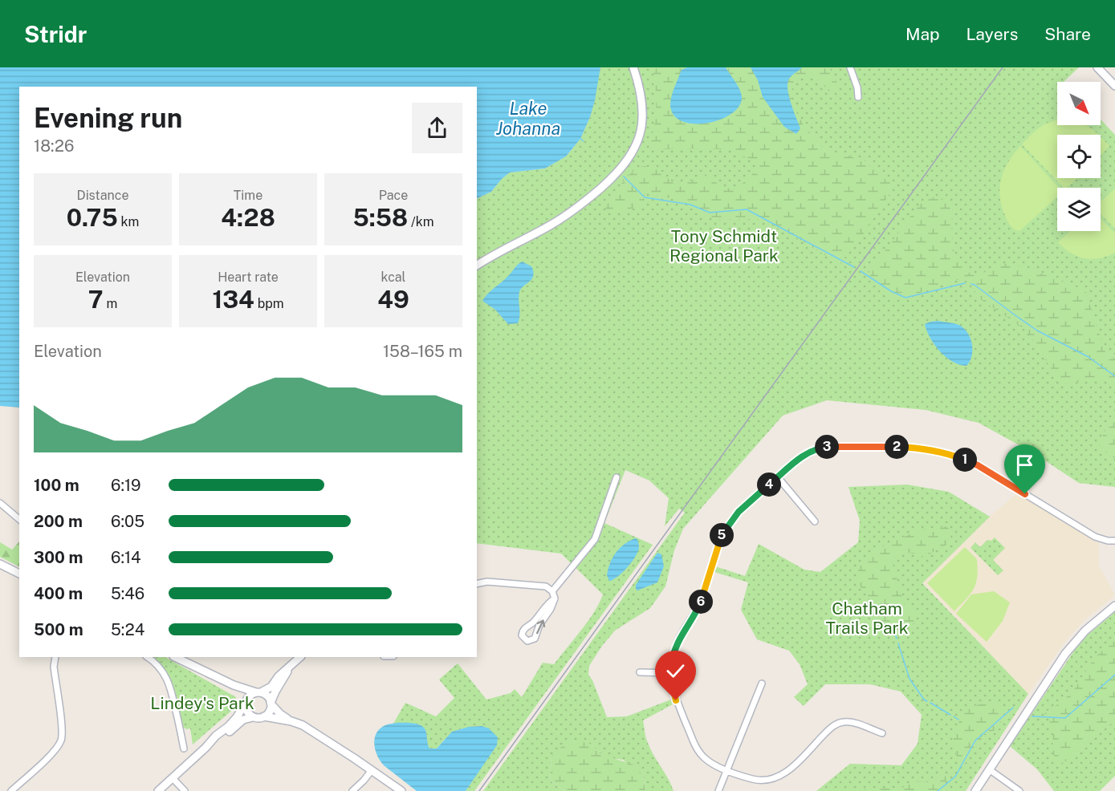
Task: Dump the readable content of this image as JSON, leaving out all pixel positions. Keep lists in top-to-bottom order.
{
  "water": ["Lake Johanna"],
  "parks": ["Tony Schmidt Regional Park", "Chatham Trails Park", "Lindey's Park"],
  "north": "bottom right",
  "page": {
    "header": "Stridr",
    "nav": ["Map", "Layers", "Share"],
    "heading": ["Evening run", "18:26"],
    "stats": [
      ["Distance", "0.75 km"],
      ["Time", "4:28"],
      ["Pace", "5:58 /km"],
      ["Elevation", "7 m"],
      ["Heart rate", "134 bpm"],
      ["kcal", "49"]
    ],
    "chart": ["Elevation", "158–165 m"],
    "pins": [
      "2",
      "3",
      "1",
      "4",
      "5",
      "6"
    ],
    "list": [
      {
        "name": "100 m",
        "note": "6:19"
      },
      {
        "name": "200 m",
        "note": "6:05"
      },
      {
        "name": "300 m",
        "note": "6:14"
      },
      {
        "name": "400 m",
        "note": "5:46"
      },
      {
        "name": "500 m",
        "note": "5:24"
      }
    ]
  }
}
